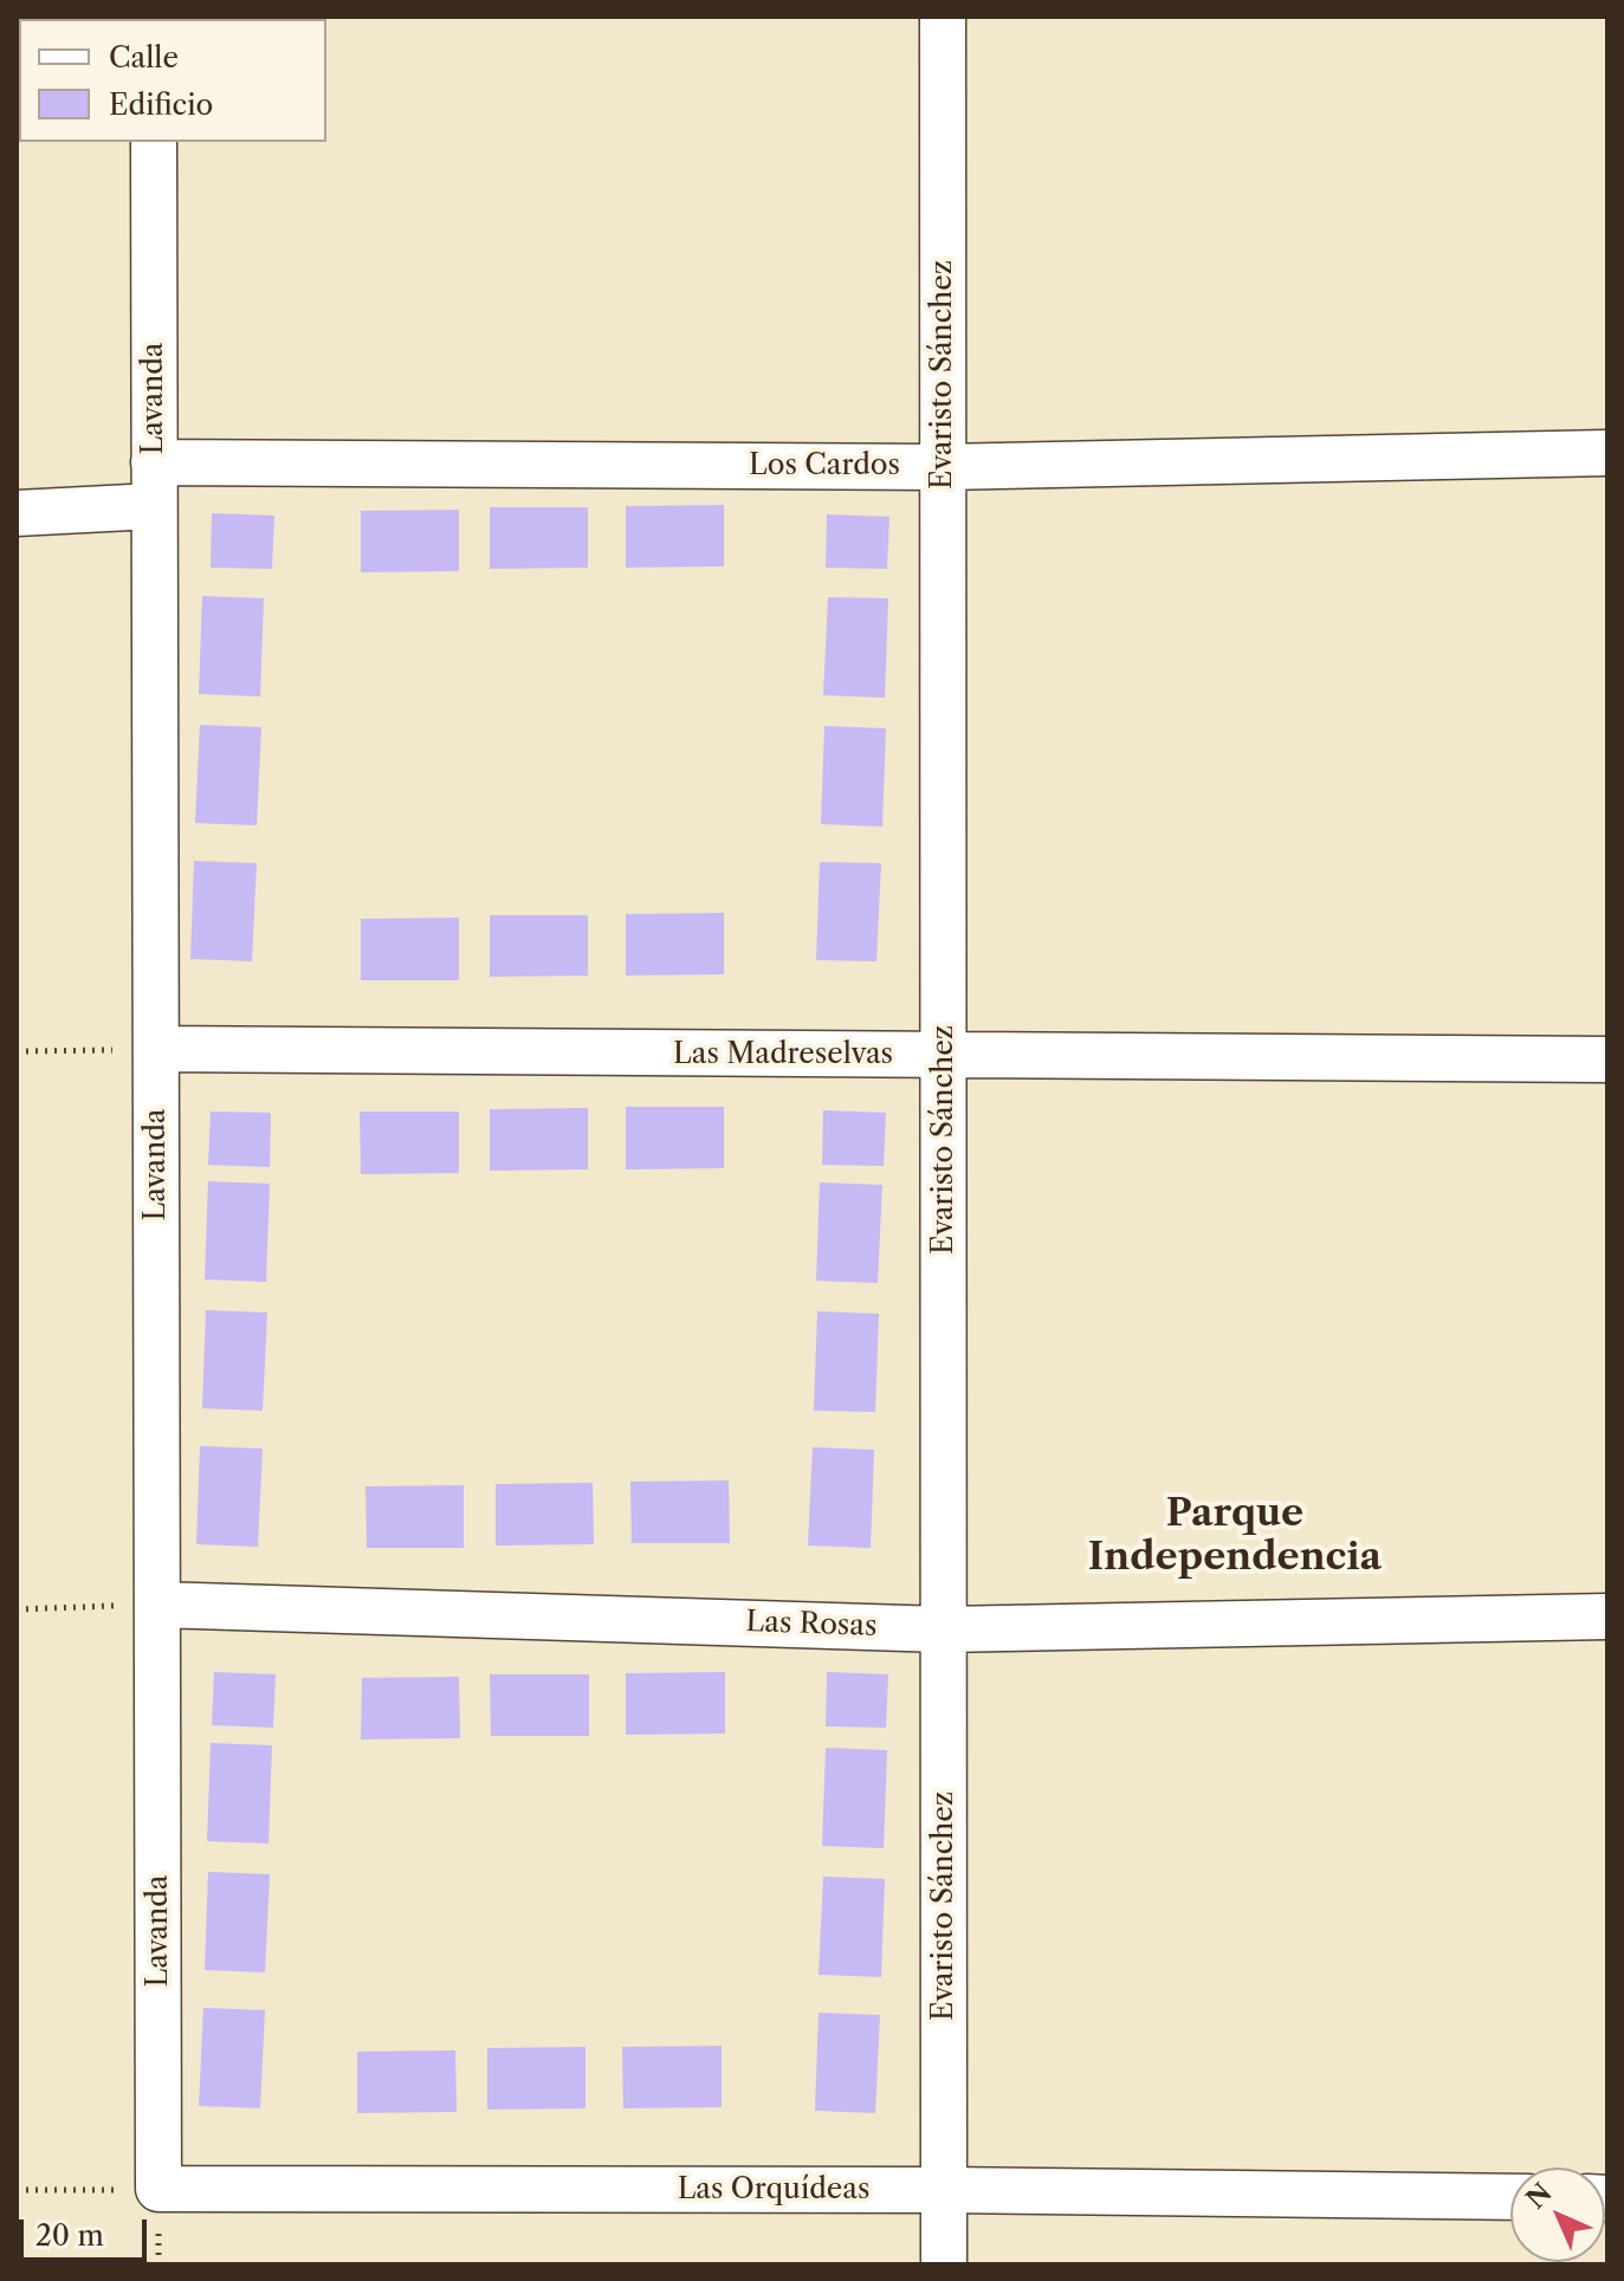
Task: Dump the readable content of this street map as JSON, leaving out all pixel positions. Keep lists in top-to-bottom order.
{
  "streets": {
    "street": [
      "Evaristo Sánchez",
      "Lavanda",
      "Los Cardos",
      "Las Madreselvas",
      "Las Rosas",
      "Las Orquídeas"
    ]
  },
  "crossings": [
    ["Evaristo Sánchez", "Los Cardos"],
    ["Evaristo Sánchez", "Las Madreselvas"],
    ["Evaristo Sánchez", "Las Rosas"],
    ["Evaristo Sánchez", "Las Orquídeas"],
    ["Lavanda", "Los Cardos"],
    ["Lavanda", "Las Madreselvas"],
    ["Lavanda", "Las Rosas"],
    ["Lavanda", "Las Orquídeas"]
  ],
  "districts": ["Parque Independencia"],
  "legend": ["Calle", "Edificio"],
  "scale_bar": "20 m",
  "north": "top left"
}
